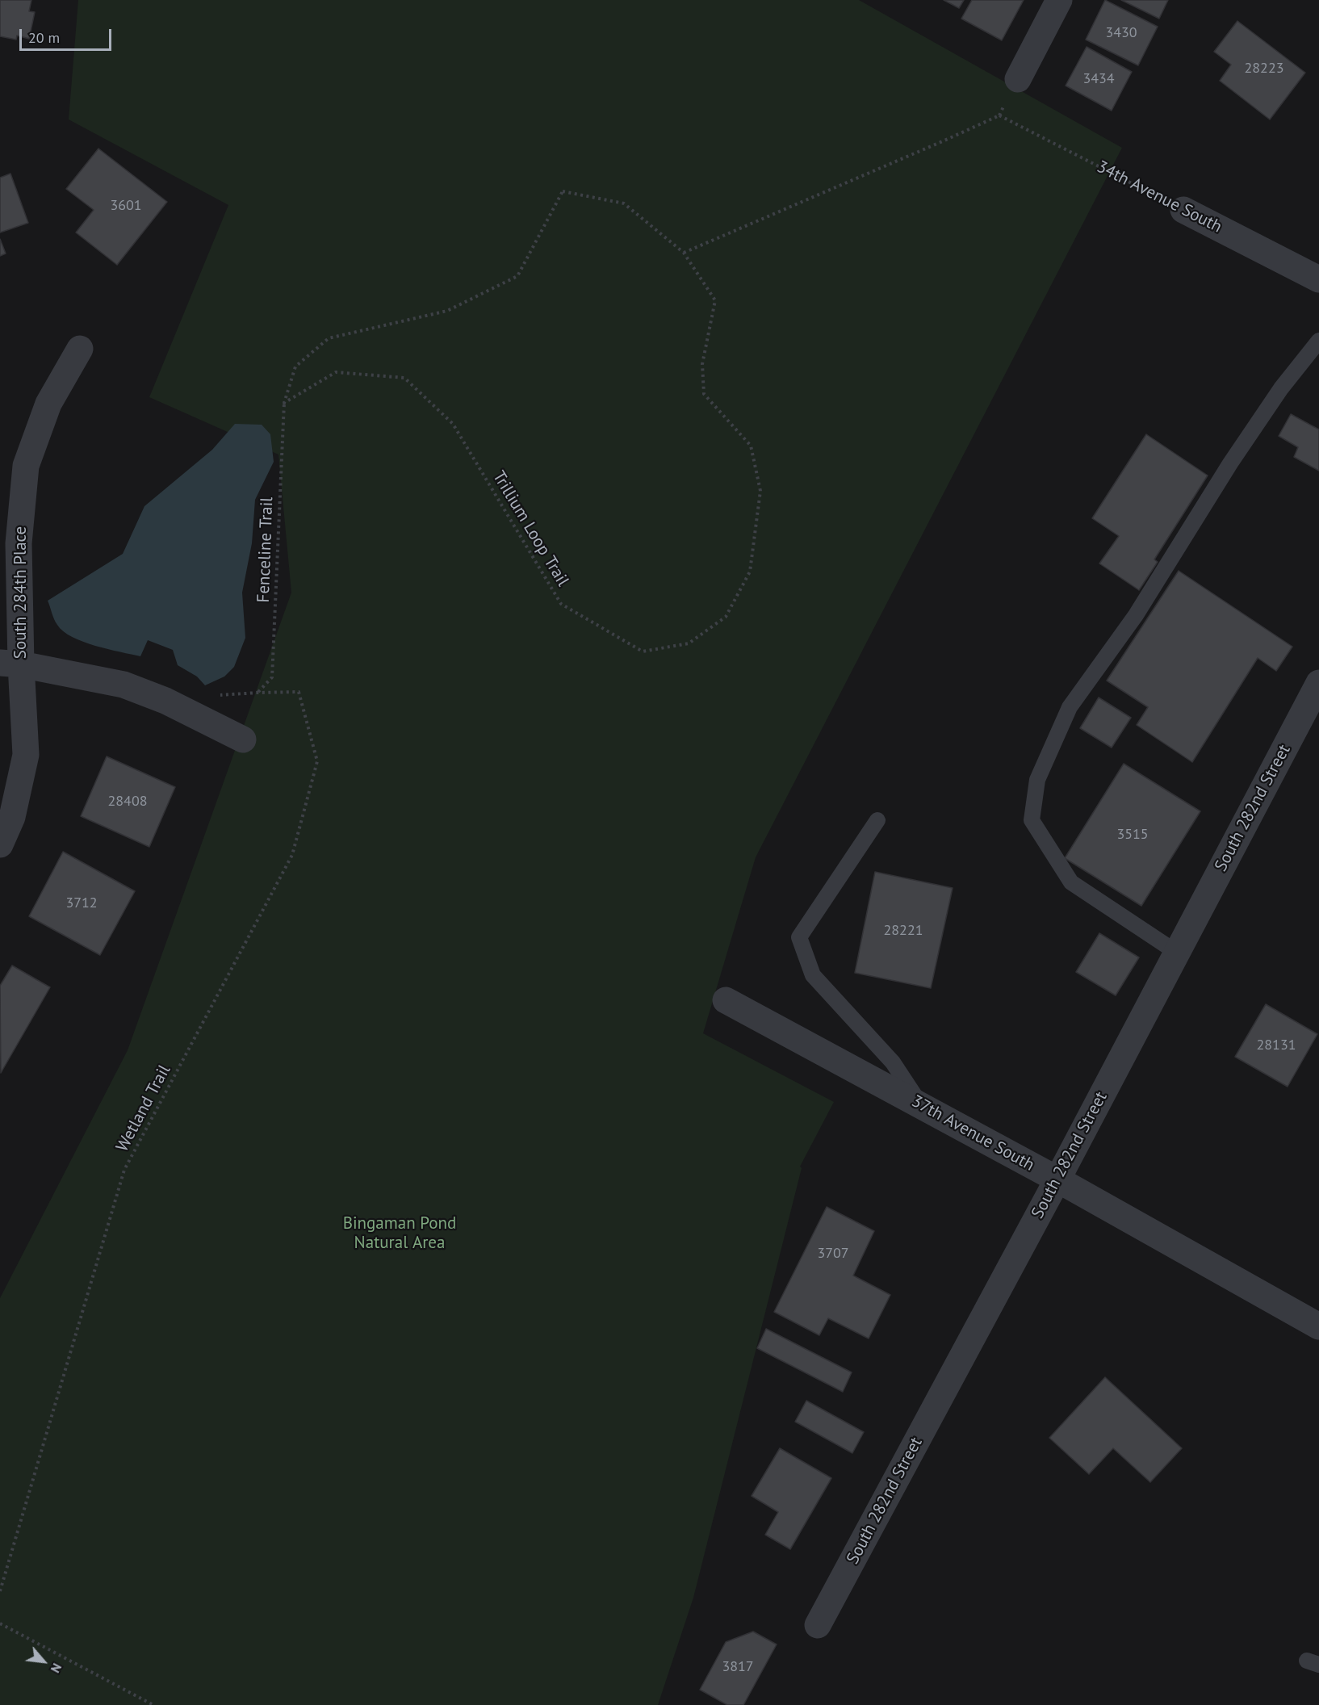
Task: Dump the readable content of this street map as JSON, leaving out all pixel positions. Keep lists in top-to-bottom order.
{
  "streets": {
    "street": [
      "34th Avenue South",
      "South 284th Place",
      "South 282nd Street",
      "37th Avenue South"
    ],
    "path": ["Trillium Loop Trail", "Fenceline Trail", "Wetland Trail"]
  },
  "crossings": [
    ["34th Avenue South", "Trillium Loop Trail"],
    ["Trillium Loop Trail", "Fenceline Trail"],
    ["Fenceline Trail", "Wetland Trail"],
    ["South 282nd Street", "37th Avenue South"]
  ],
  "parks": ["Bingaman Pond Natural Area"],
  "house_numbers": [
    "3430",
    "28223",
    "3434",
    "3601",
    "28408",
    "3515",
    "3712",
    "28221",
    "28131",
    "3707",
    "3817"
  ],
  "scale_bar": "20 m",
  "north": "bottom right"
}
